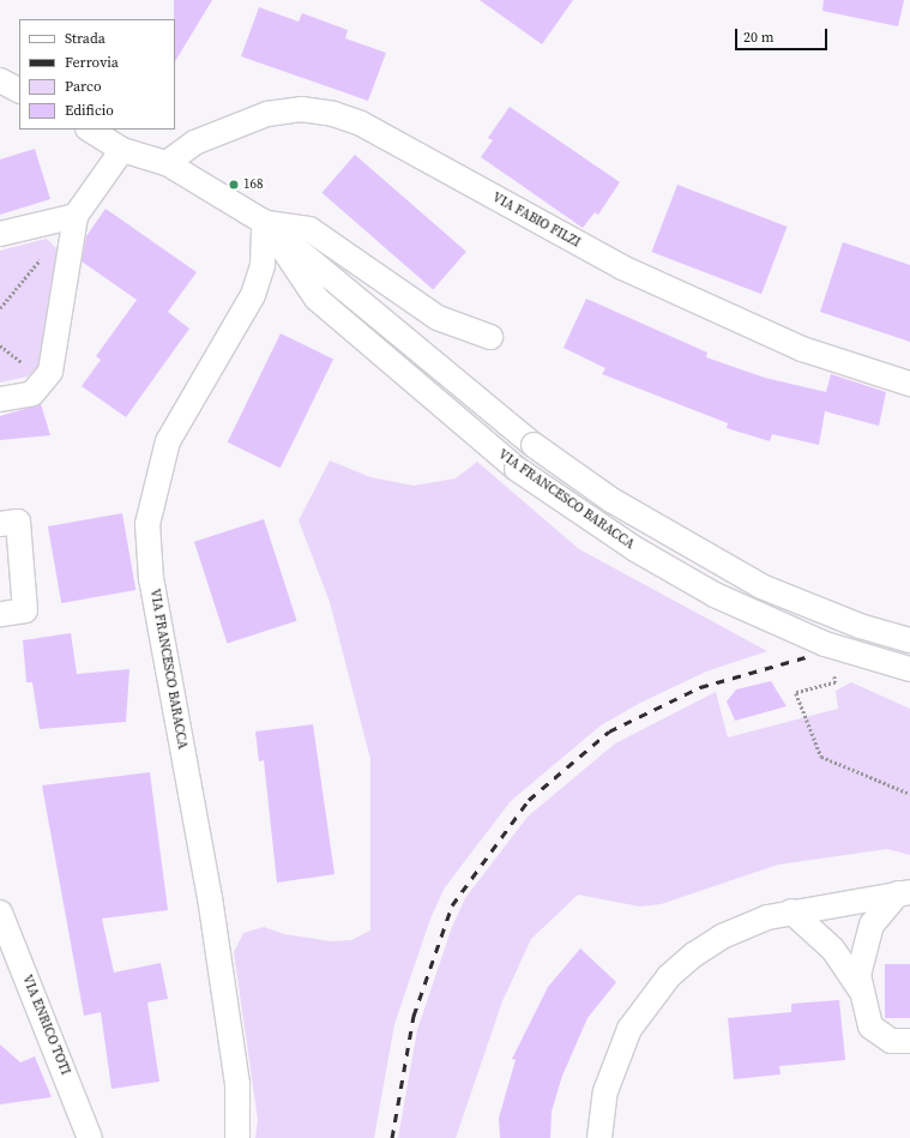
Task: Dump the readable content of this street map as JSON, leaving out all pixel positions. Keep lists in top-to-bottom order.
{
  "streets": {
    "street": ["VIA FABIO FILZI", "VIA FRANCESCO BARACCA", "VIA ENRICO TOTI"]
  },
  "crossings": [
    ["VIA FABIO FILZI", "VIA FRANCESCO BARACCA"]
  ],
  "places": ["168"],
  "legend": [
    "Strada",
    "Ferrovia",
    "Parco",
    "Edificio"
  ],
  "scale_bar": "20 m"
}
